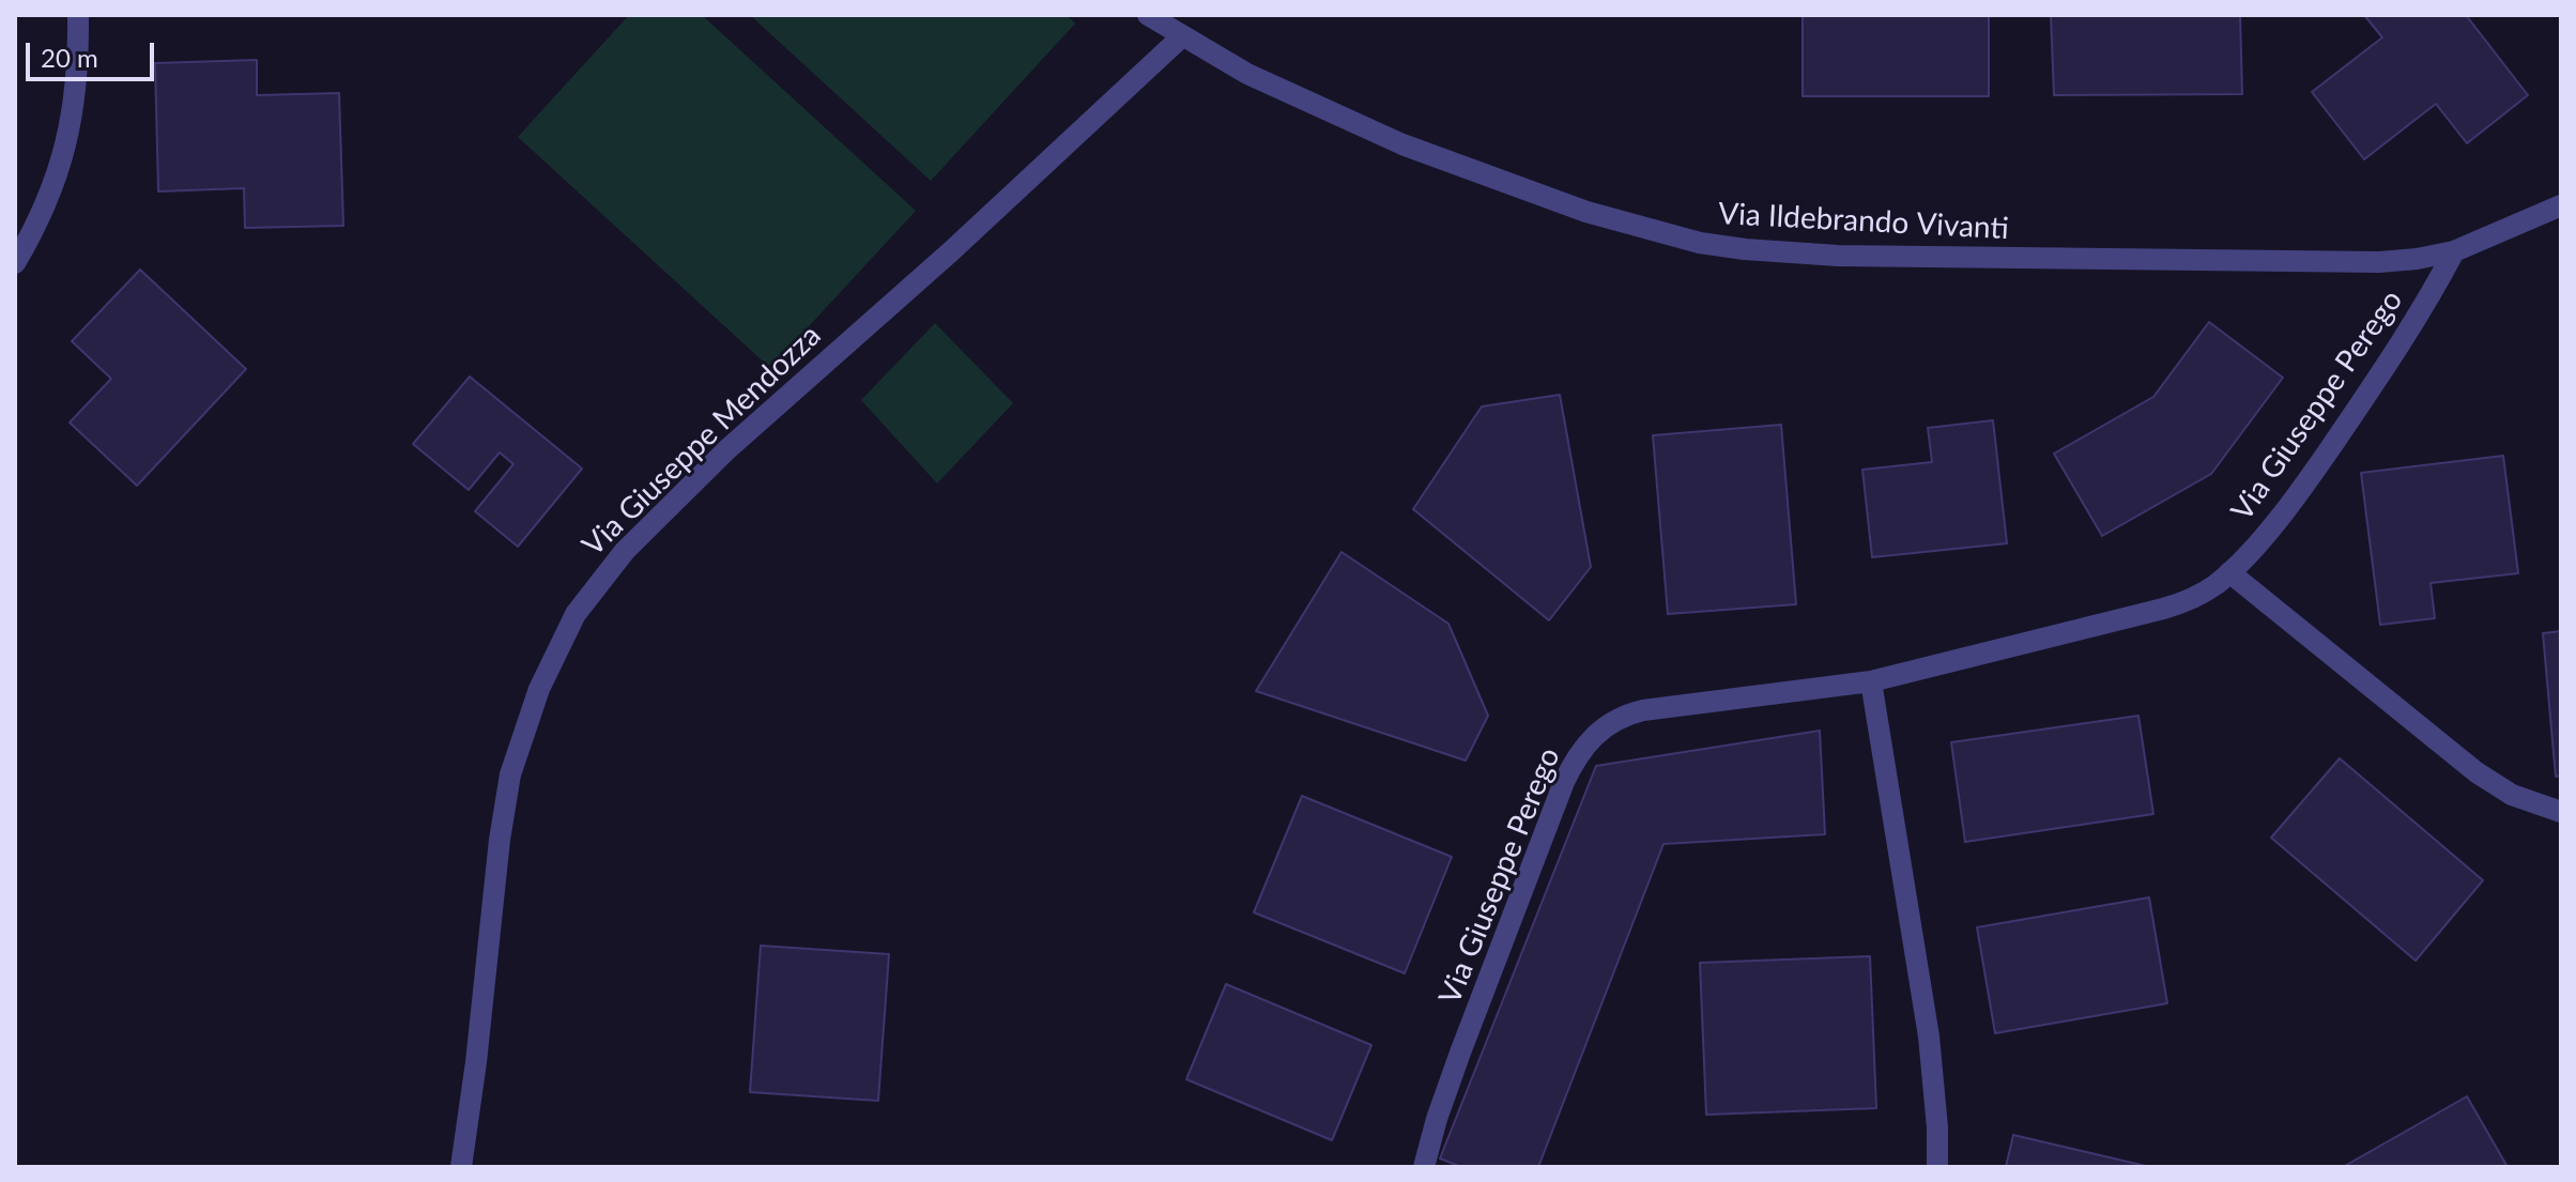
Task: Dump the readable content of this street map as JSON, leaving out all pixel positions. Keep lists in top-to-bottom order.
{
  "streets": {
    "street": ["Via Ildebrando Vivanti", "Via Giuseppe Perego", "Via Giuseppe Mendozza"]
  },
  "crossings": [
    ["Via Ildebrando Vivanti", "Via Giuseppe Perego"],
    ["Via Ildebrando Vivanti", "Via Giuseppe Mendozza"]
  ],
  "scale_bar": "20 m"
}
